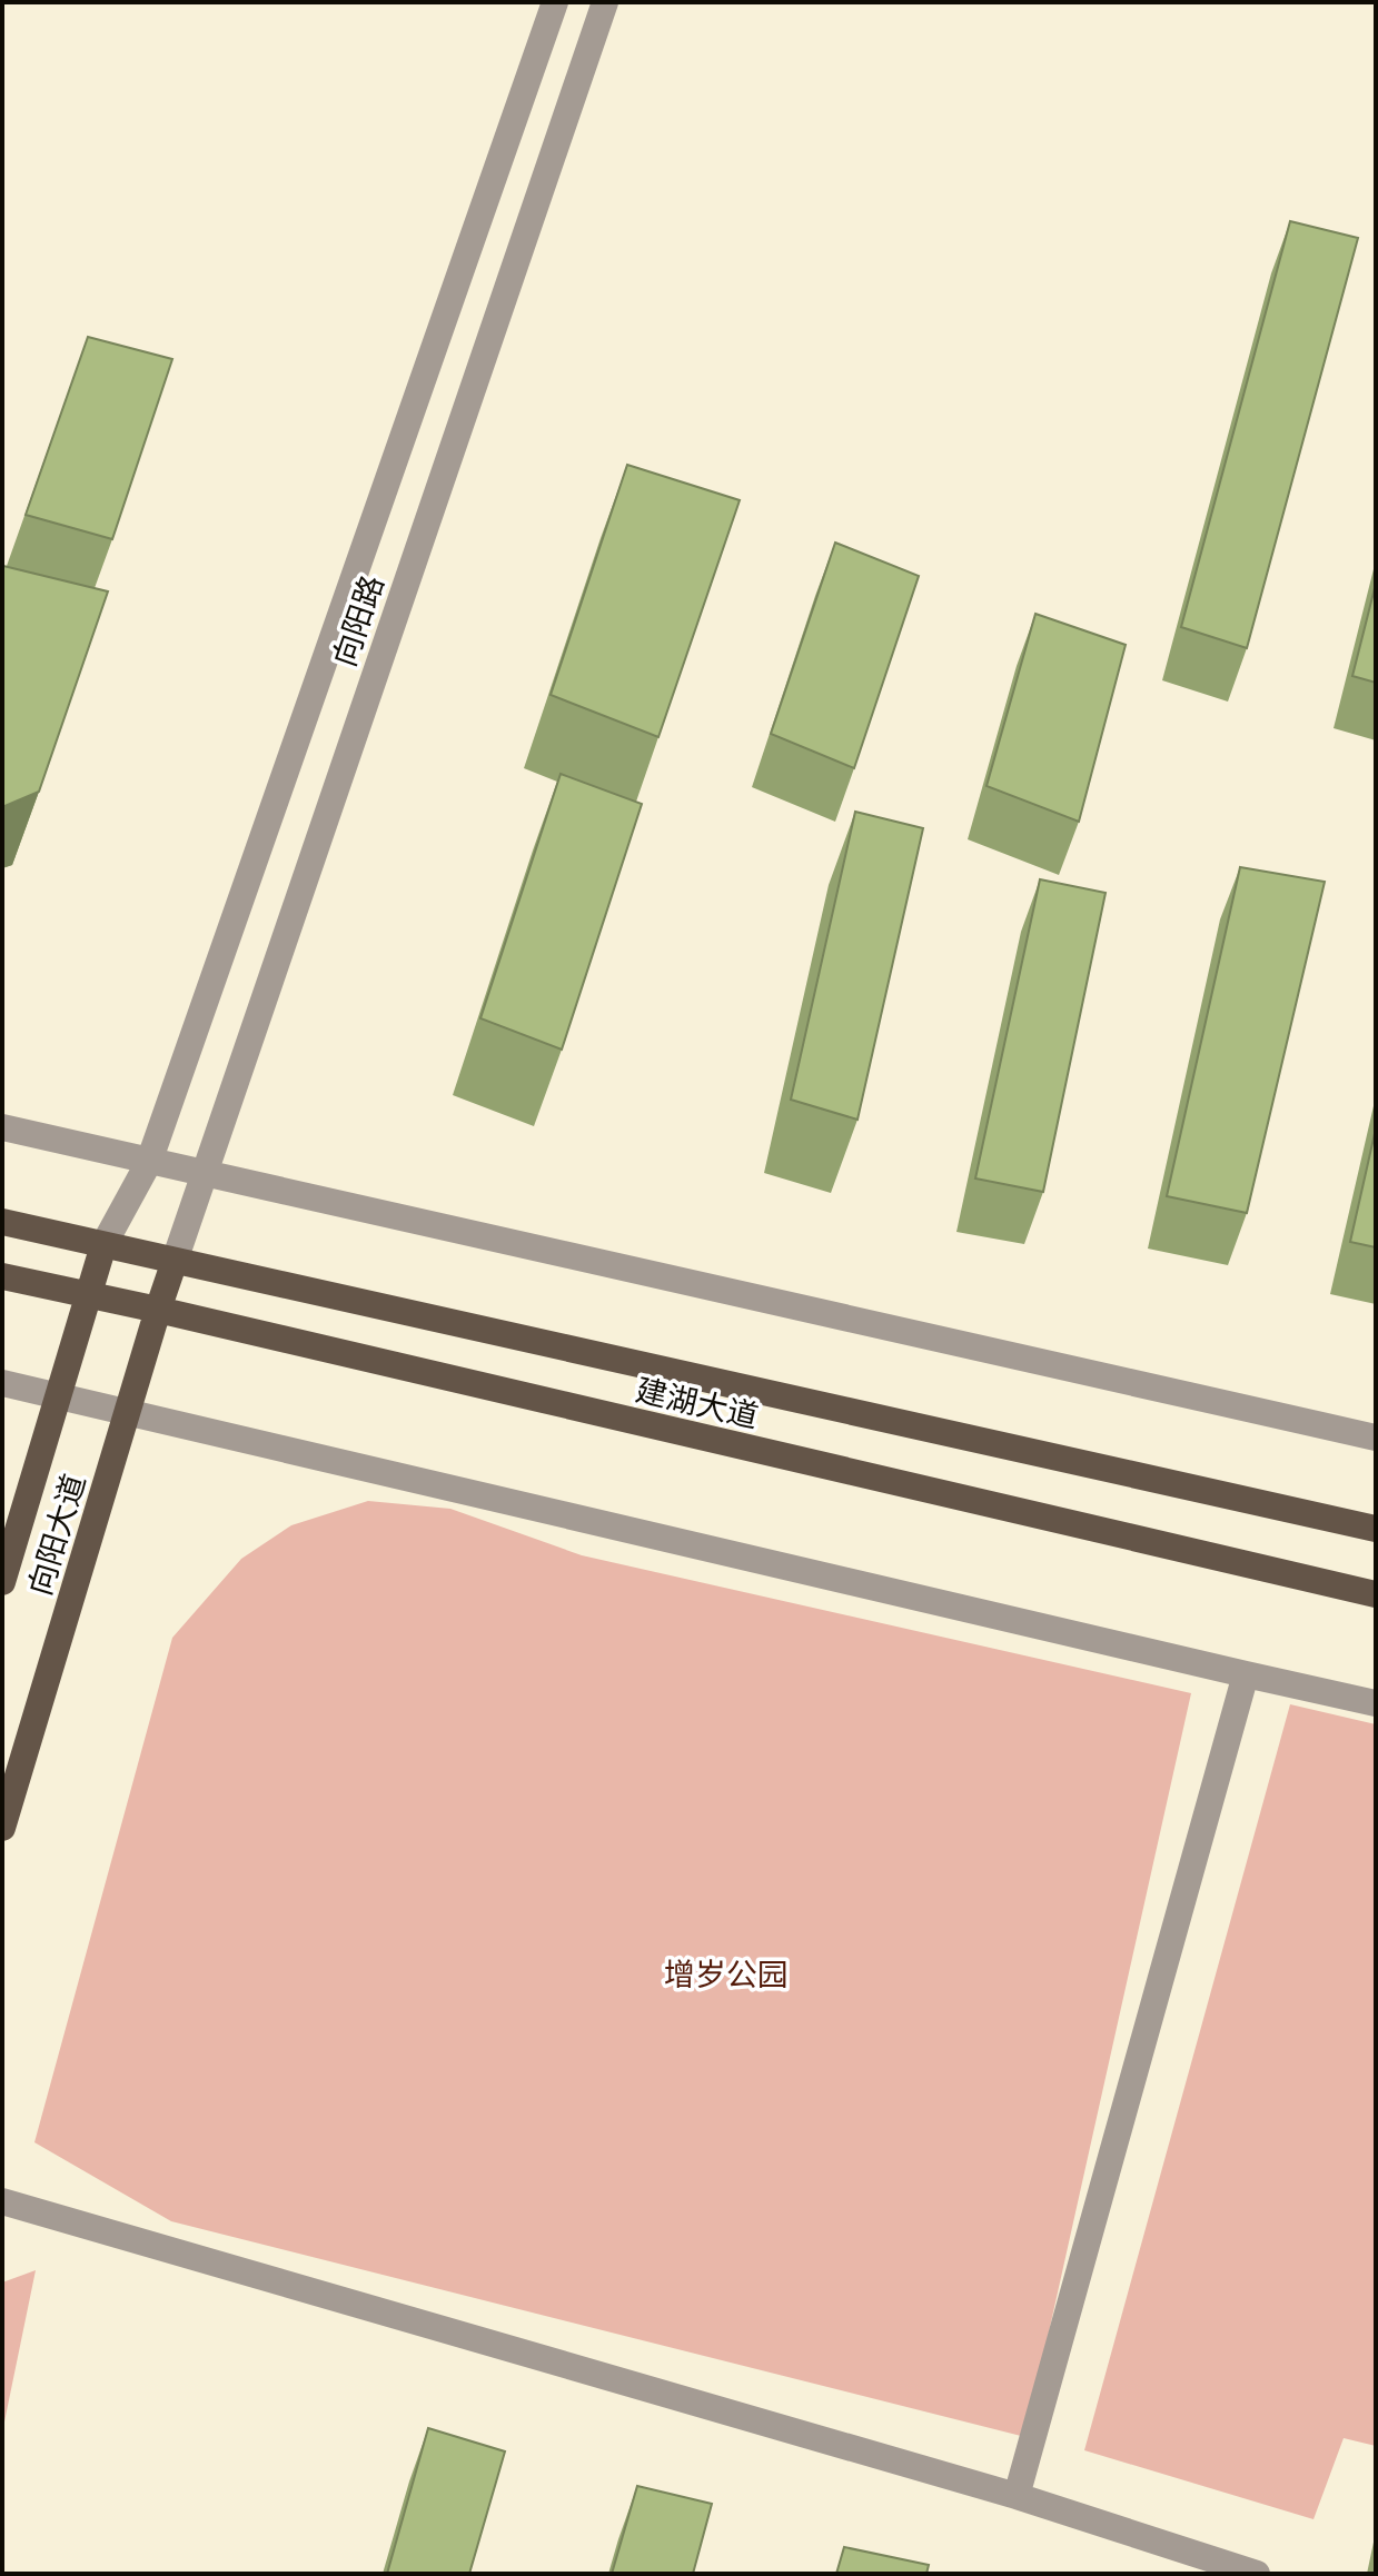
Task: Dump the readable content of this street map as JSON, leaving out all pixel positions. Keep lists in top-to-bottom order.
{
  "streets": {
    "main road": ["建湖大道", "向阳大道"],
    "street": ["向阳路"]
  },
  "crossings": [
    ["向阳路", "建湖大道"],
    ["向阳路", "向阳大道"],
    ["建湖大道", "向阳大道"]
  ],
  "parks": ["增岁公园"]
}
